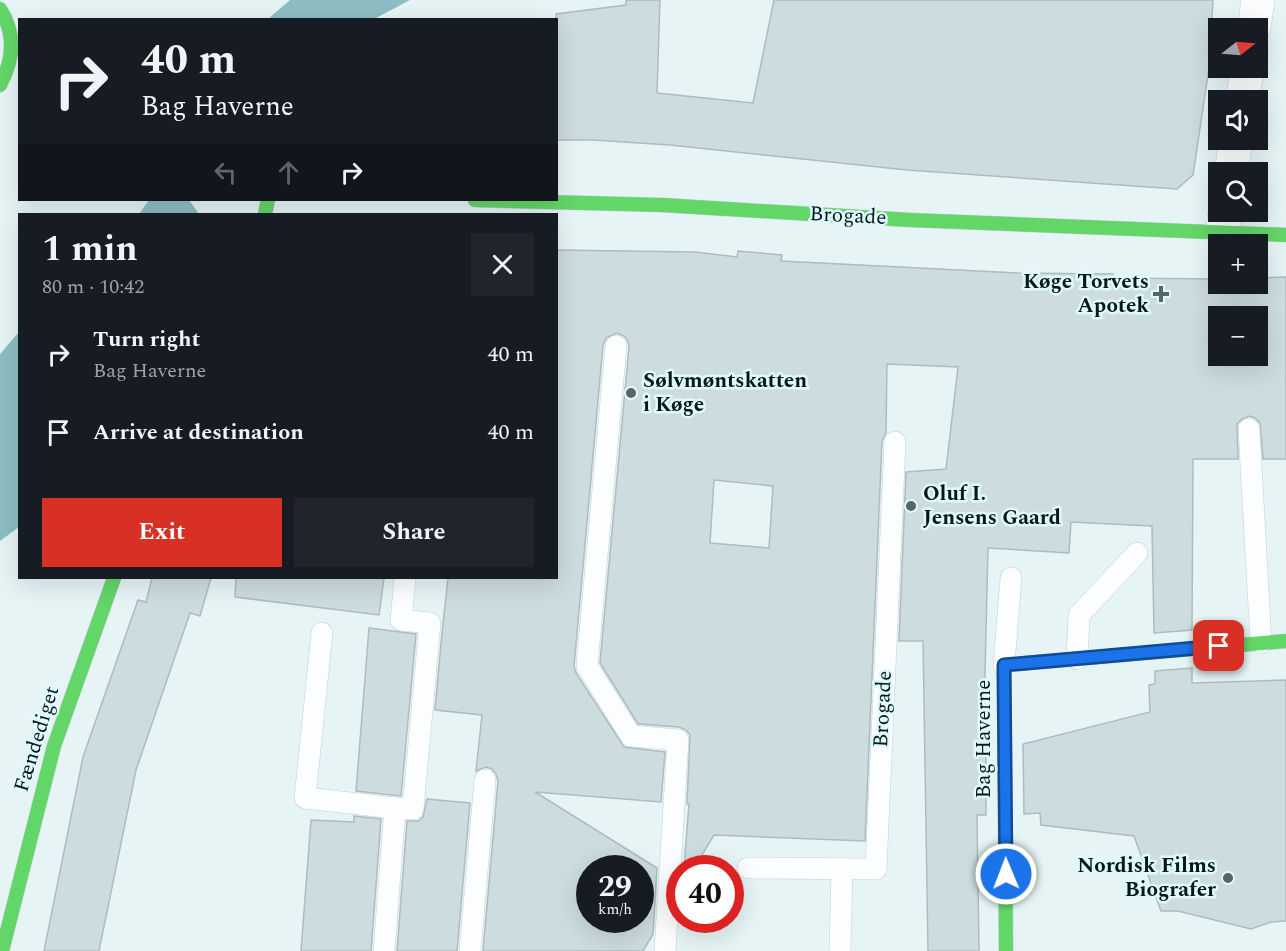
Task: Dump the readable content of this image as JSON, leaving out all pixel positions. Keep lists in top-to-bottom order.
{
  "streets": {
    "street": ["Brogade", "Fændediget", "Bag Haverne"]
  },
  "places": {
    "health": ["Køge Torvets Apotek"],
    "other": ["Sølvmøntskatten i Køge", "Oluf I. Jensens Gaard", "Nordisk Films Biografer"]
  },
  "north": "right",
  "page": {
    "map_buttons": ["+", "−"],
    "turn": ["40 m", "Bag Haverne"],
    "heading": ["1 min", "80 m · 10:42"],
    "list": [
      {
        "name": "Turn right",
        "note": "Bag Haverne",
        "value": "40 m"
      },
      {
        "name": "Arrive at destination",
        "value": "40 m"
      }
    ],
    "buttons": ["Exit", "Share"],
    "speed": "29 km/h",
    "limit": "40"
  }
}
